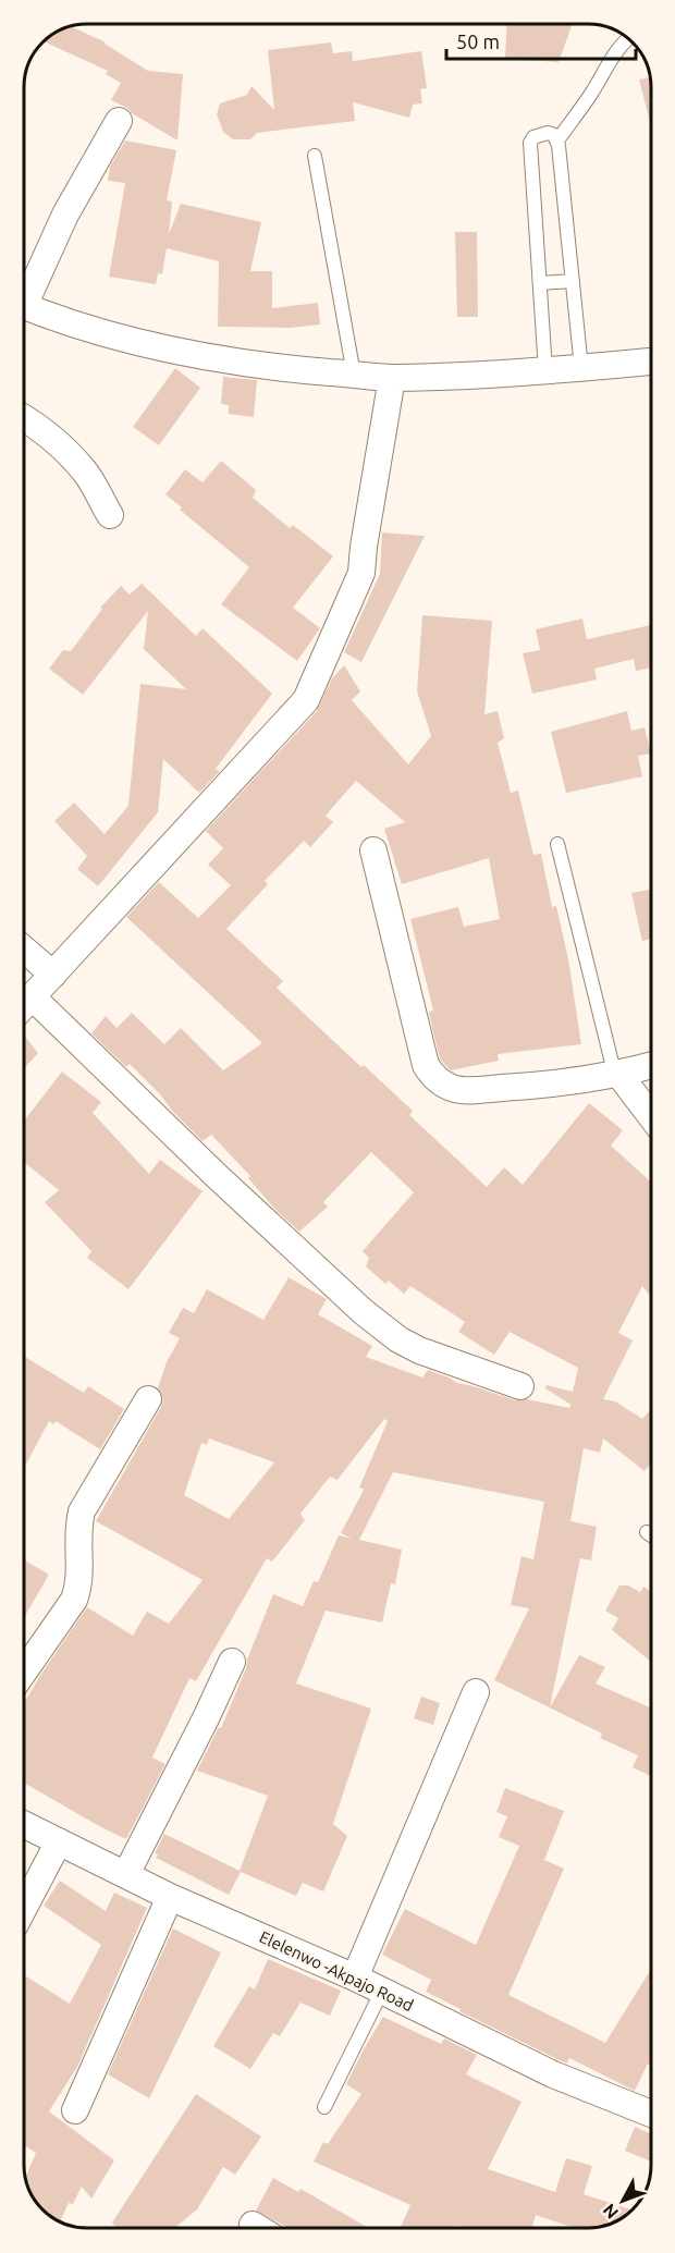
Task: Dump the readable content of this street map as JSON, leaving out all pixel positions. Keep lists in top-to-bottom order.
{
  "streets": {
    "street": ["Elelenwo -Akpajo Road"]
  },
  "scale_bar": "50 m",
  "north": "bottom left"
}
